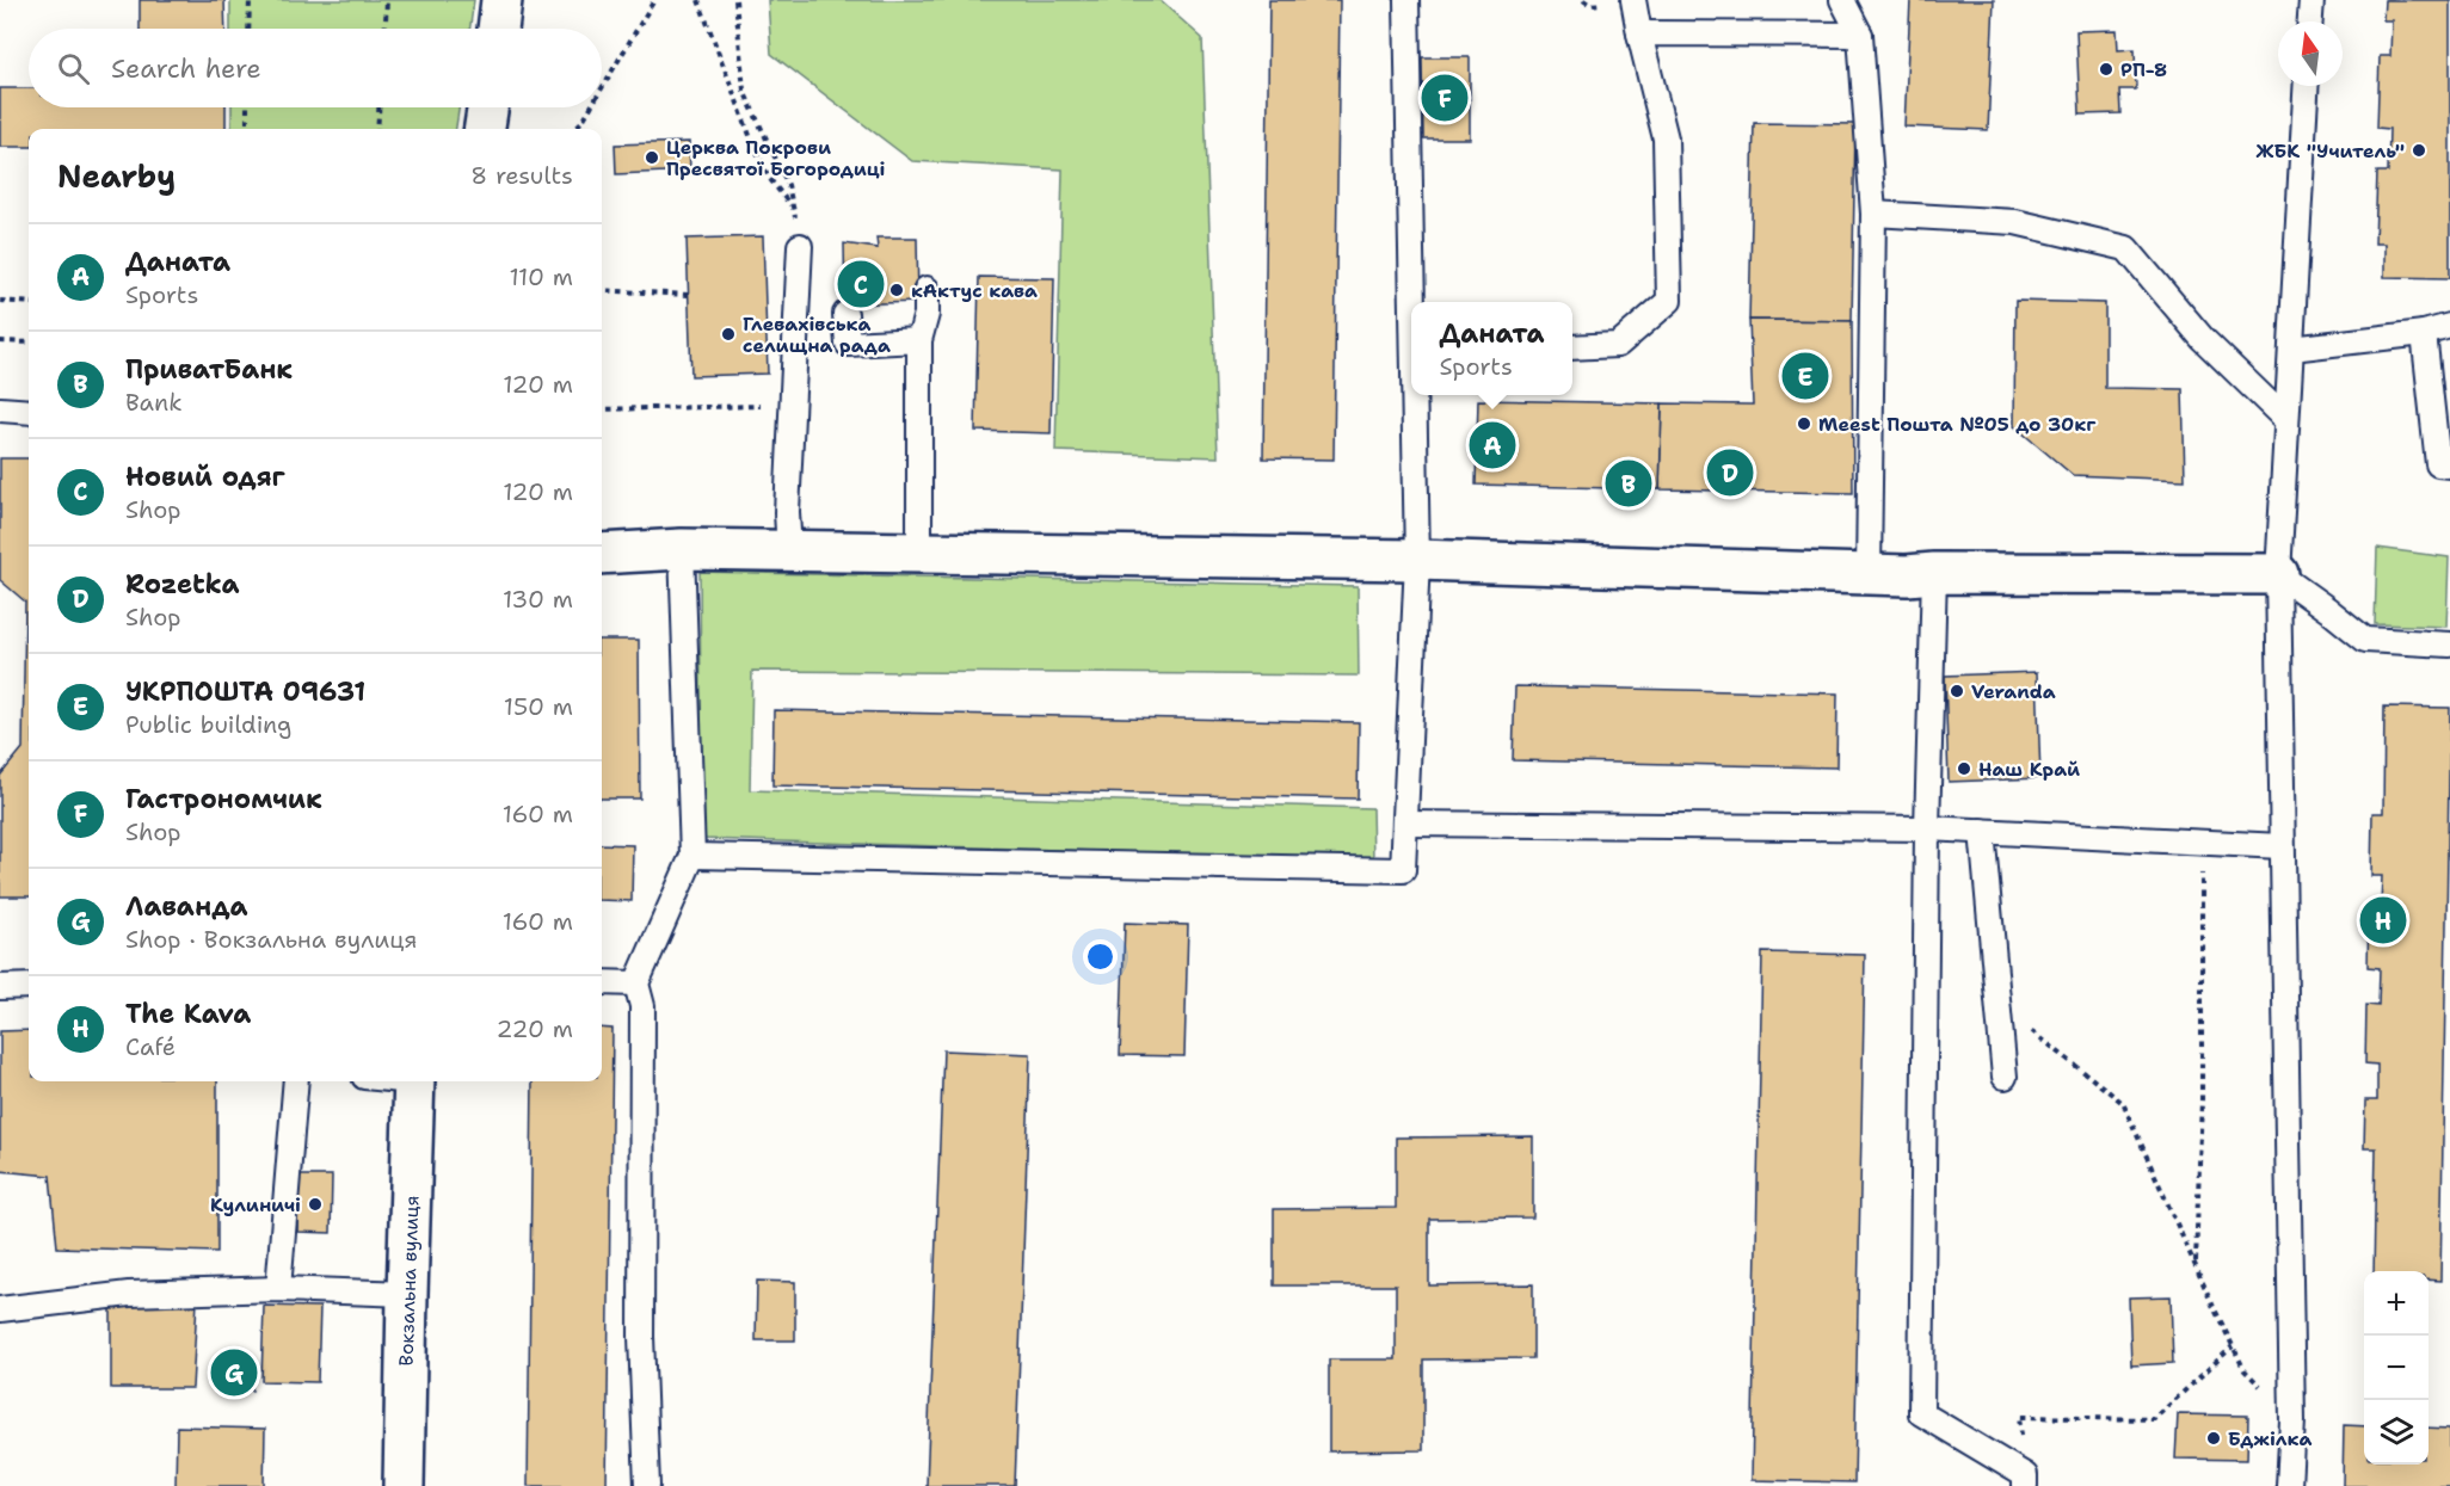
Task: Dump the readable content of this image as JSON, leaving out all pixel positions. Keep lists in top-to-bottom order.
{
  "streets": {
    "street": ["Вокзальна вулиця"]
  },
  "places": [
    "РП-8",
    "ЖБК \"Учитель\"",
    "Церква Покрови Пресвятої Богородиці",
    "кАктус кава",
    "Глевахівська селищна рада",
    "Meest Пошта №05 до 30кг",
    "Veranda",
    "Наш Край",
    "Кулиничі",
    "Бджілка"
  ],
  "north": "top",
  "page": {
    "search": "Search here",
    "pins": [
      "F",
      "C",
      "E",
      "A",
      "D",
      "B",
      "H",
      "G"
    ],
    "heading": ["Nearby", "8 results"],
    "list": [
      {
        "mark": "A",
        "name": "Даната",
        "note": "Sports",
        "value": "110 m"
      },
      {
        "mark": "B",
        "name": "ПриватБанк",
        "note": "Bank",
        "value": "120 m"
      },
      {
        "mark": "C",
        "name": "Новий одяг",
        "note": "Shop",
        "value": "120 m"
      },
      {
        "mark": "D",
        "name": "Rozetka",
        "note": "Shop",
        "value": "130 m"
      },
      {
        "mark": "E",
        "name": "УКРПОШТА 09631",
        "note": "Public building",
        "value": "150 m"
      },
      {
        "mark": "F",
        "name": "Гастрономчик",
        "note": "Shop",
        "value": "160 m"
      },
      {
        "mark": "G",
        "name": "Лаванда",
        "note": "Shop · Вокзальна вулиця",
        "value": "160 m"
      },
      {
        "mark": "H",
        "name": "The Kava",
        "note": "Café",
        "value": "220 m"
      }
    ],
    "popup": ["Даната", "Sports"],
    "map_buttons": ["+", "−"]
  }
}
